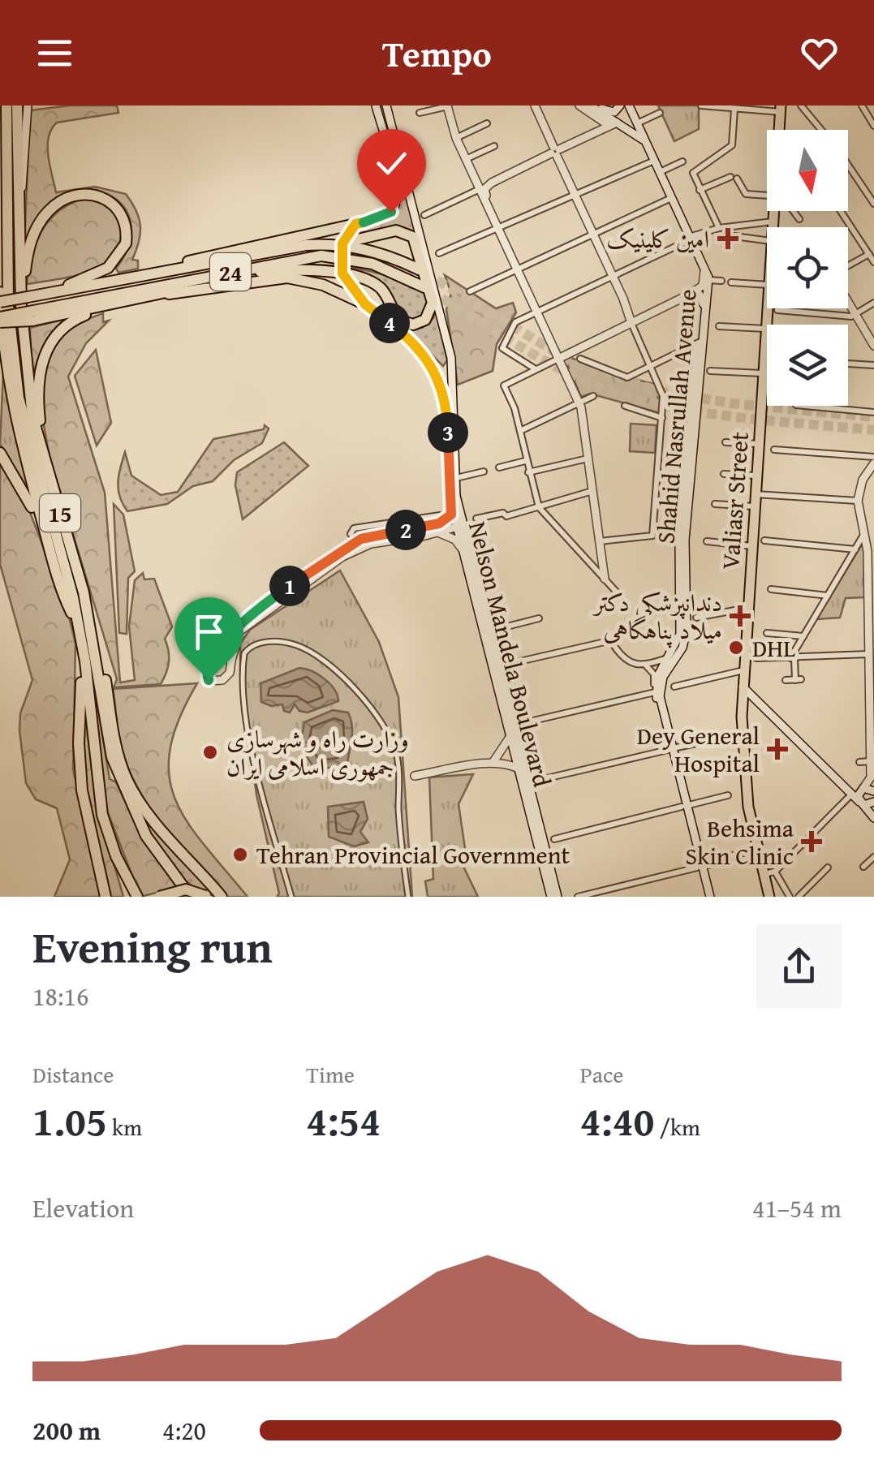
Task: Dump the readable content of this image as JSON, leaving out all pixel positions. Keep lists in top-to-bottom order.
{
  "streets": {
    "highway": ["24", "15"],
    "main road": ["Shahid Nasrullah Avenue", "Valiasr Street", "Nelson Mandela Boulevard"]
  },
  "crossings": [
    ["24", "15"]
  ],
  "places": {
    "health": [
      "امین کلینیک",
      "دندانپزشکی دکتر میلاد پناهگاهی",
      "Dey General Hospital",
      "Behsima Skin Clinic"
    ],
    "other": ["DHL", "وزارت راه و شهرسازی جمهوری اسلامی ایران", "Tehran Provincial Government"]
  },
  "north": "bottom",
  "page": {
    "header": "Tempo",
    "pins": [
      "4",
      "3",
      "2",
      "1"
    ],
    "heading": ["Evening run", "18:16"],
    "stats": [
      ["Distance", "1.05 km"],
      ["Time", "4:54"],
      ["Pace", "4:40 /km"]
    ],
    "chart": ["Elevation", "41–54 m"],
    "list": [
      {
        "name": "200 m",
        "note": "4:20"
      }
    ]
  }
}
